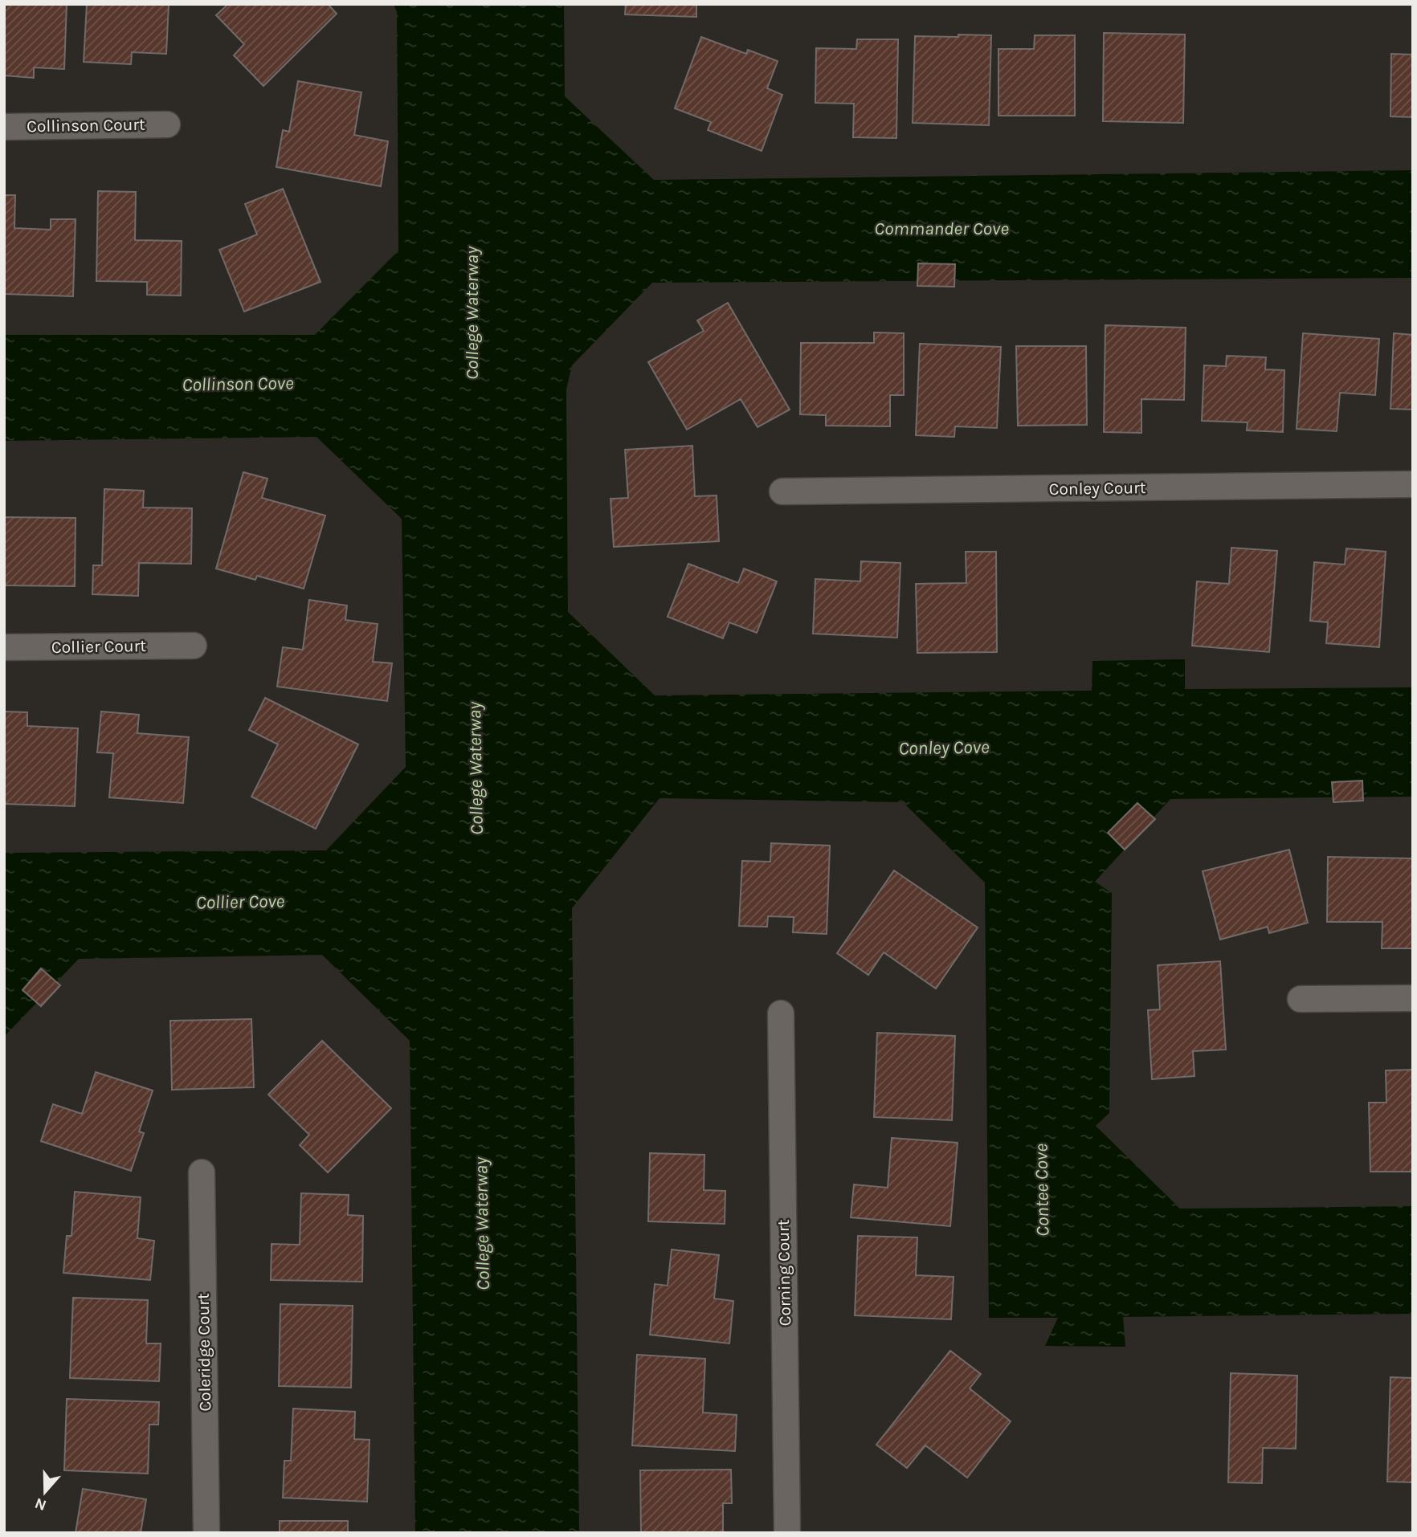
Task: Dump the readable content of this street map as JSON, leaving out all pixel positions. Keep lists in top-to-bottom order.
{
  "streets": {
    "street": [
      "Collinson Court",
      "Conley Court",
      "Collier Court",
      "Corning Court",
      "Coleridge Court"
    ]
  },
  "water": [
    "Commander Cove",
    "College Waterway",
    "Collinson Cove",
    "Conley Cove",
    "Collier Cove",
    "Contee Cove"
  ],
  "north": "bottom"
}
